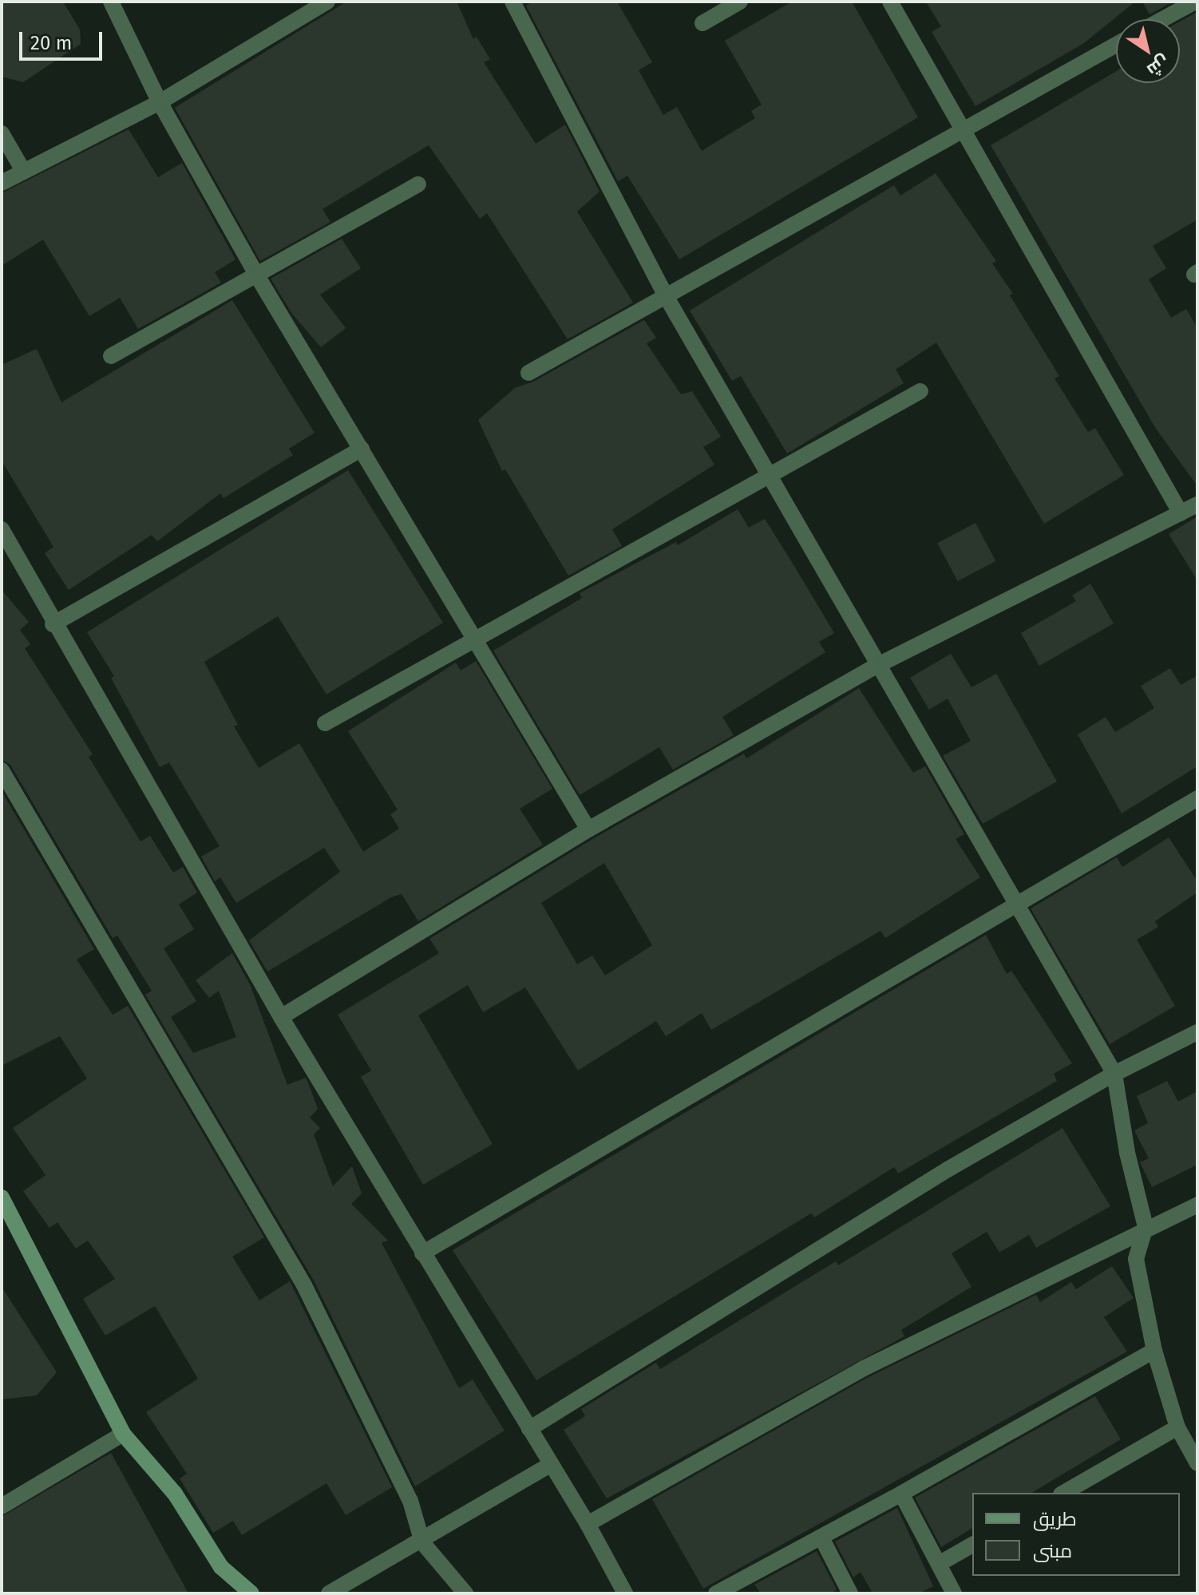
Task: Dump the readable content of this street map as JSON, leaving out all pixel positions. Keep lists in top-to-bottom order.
{
  "legend": ["طريق", "مبنى"],
  "scale_bar": "20 m",
  "north": "bottom right"
}
